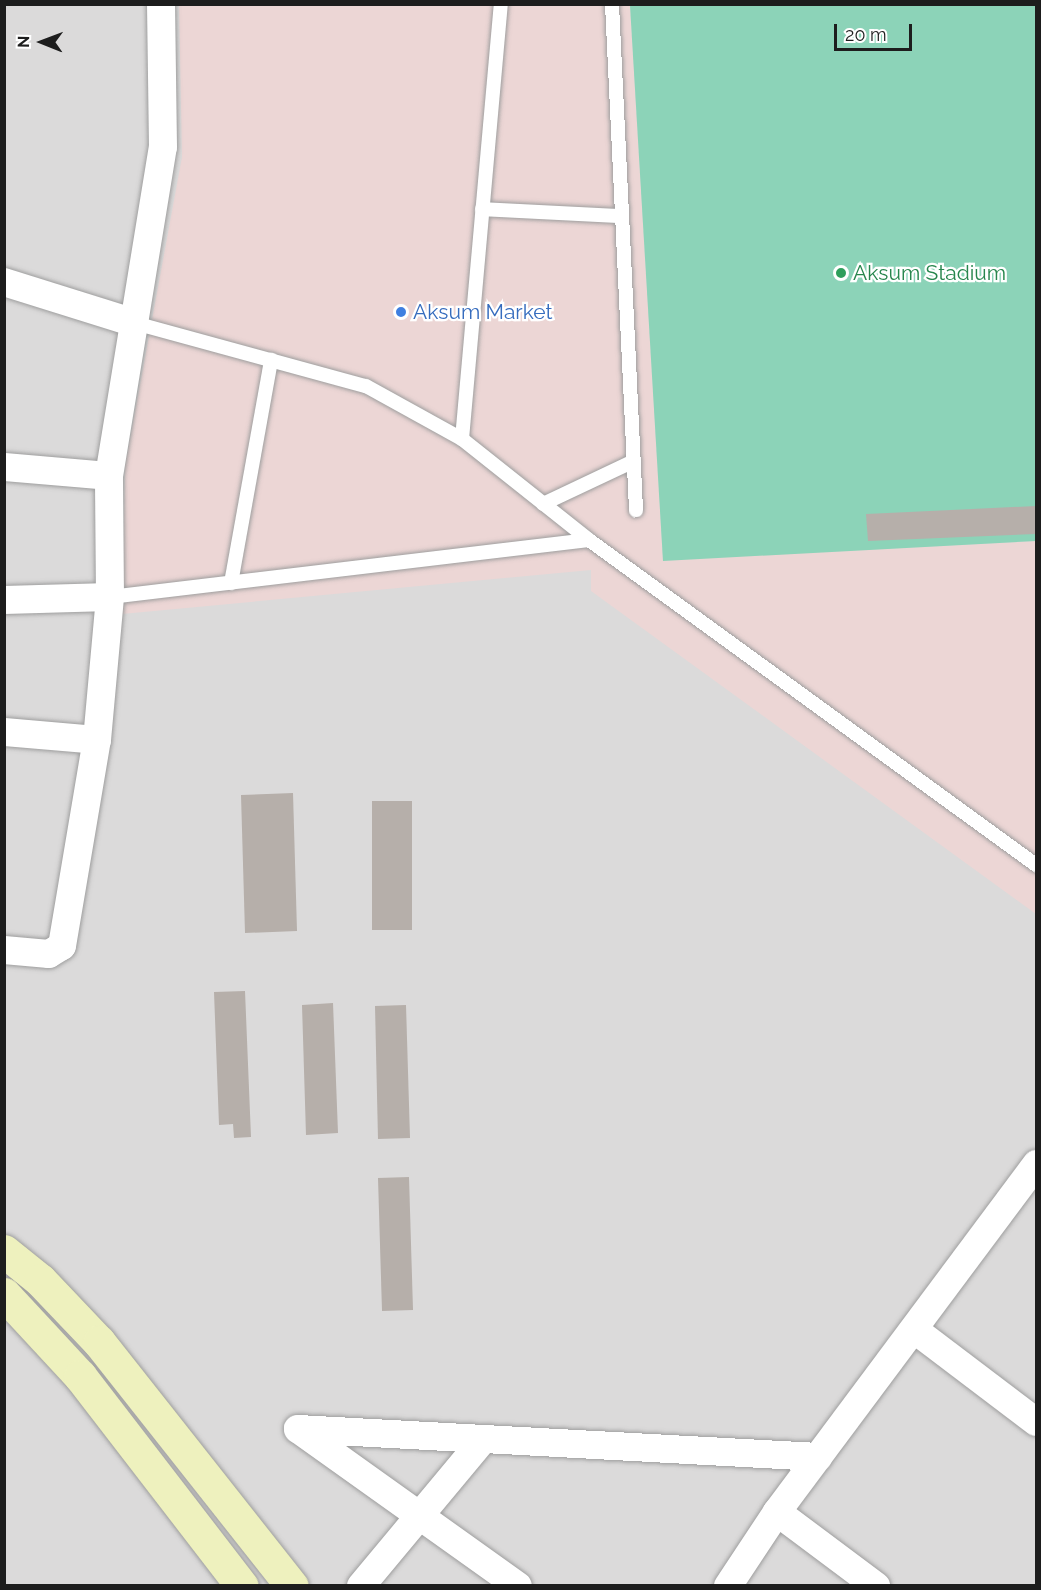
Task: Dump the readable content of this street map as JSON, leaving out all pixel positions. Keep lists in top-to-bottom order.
{
  "places": ["Aksum Stadium", "Aksum Market"],
  "scale_bar": "20 m",
  "north": "left"
}
